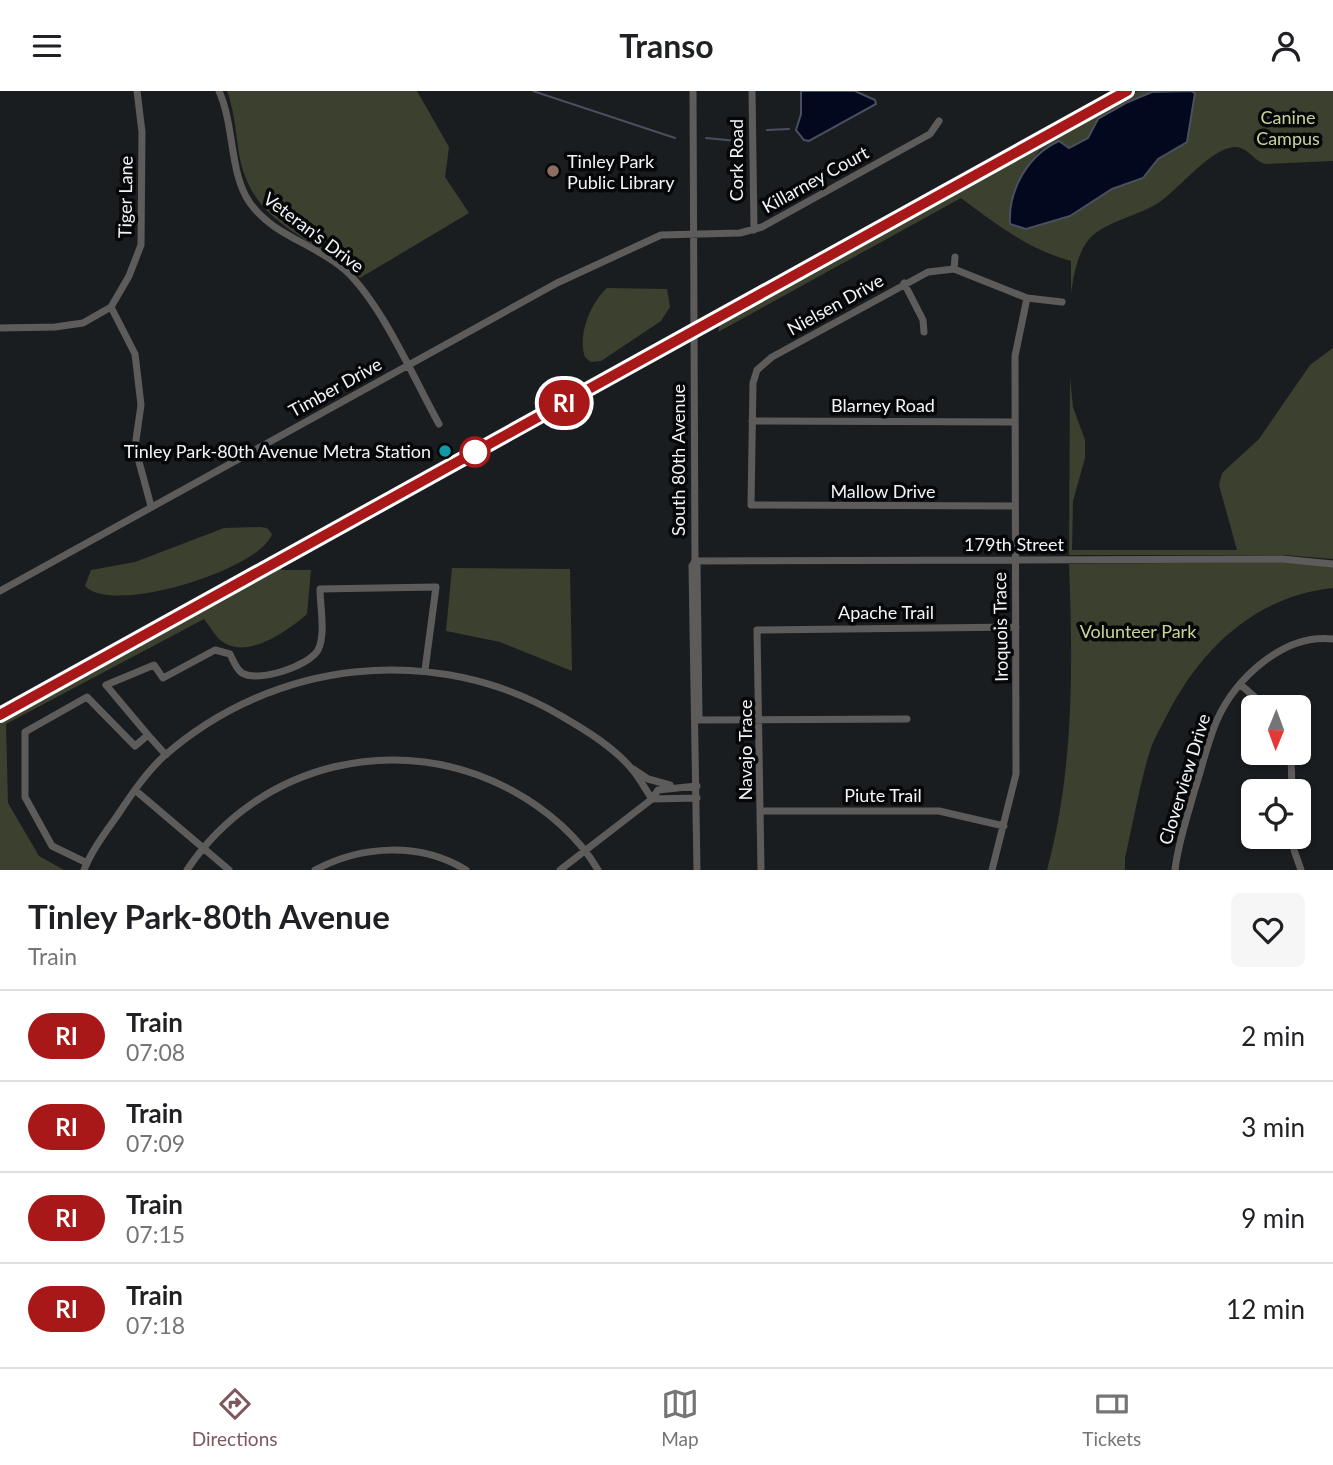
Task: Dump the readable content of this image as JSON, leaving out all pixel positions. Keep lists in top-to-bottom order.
{
  "streets": {
    "street": [
      "Cork Road",
      "Killarney Court",
      "Tiger Lane",
      "Veteran's Drive",
      "Nielsen Drive",
      "Timber Drive",
      "Blarney Road",
      "South 80th Avenue",
      "Mallow Drive",
      "179th Street",
      "Apache Trail",
      "Iroquois Trace",
      "Navajo Trace",
      "Cloverview Drive",
      "Piute Trail"
    ]
  },
  "crossings": [
    ["Cork Road", "Killarney Court"],
    ["Killarney Court", "Timber Drive"],
    ["Killarney Court", "South 80th Avenue"],
    ["Veteran's Drive", "Timber Drive"],
    ["Nielsen Drive", "Blarney Road"],
    ["Nielsen Drive", "Mallow Drive"],
    ["Timber Drive", "South 80th Avenue"],
    ["Blarney Road", "Iroquois Trace"],
    ["South 80th Avenue", "179th Street"],
    ["Mallow Drive", "Iroquois Trace"],
    ["179th Street", "Iroquois Trace"],
    ["Apache Trail", "Iroquois Trace"],
    ["Apache Trail", "Navajo Trace"],
    ["Iroquois Trace", "Piute Trail"],
    ["Navajo Trace", "Piute Trail"]
  ],
  "parks": ["Canine Campus", "Volunteer Park"],
  "places": ["Tinley Park Public Library", "Tinley Park-80th Avenue Metra Station"],
  "north": "bottom",
  "page": {
    "header": "Transo",
    "on_map": "RI",
    "heading": ["Tinley Park-80th Avenue", "Train"],
    "list": [
      {
        "mark": "RI",
        "name": "Train",
        "note": "07:08",
        "value": "2 min"
      },
      {
        "mark": "RI",
        "name": "Train",
        "note": "07:09",
        "value": "3 min"
      },
      {
        "mark": "RI",
        "name": "Train",
        "note": "07:15",
        "value": "9 min"
      },
      {
        "mark": "RI",
        "name": "Train",
        "note": "07:18",
        "value": "12 min"
      }
    ],
    "tabs": ["Directions", "Map", "Tickets"]
  }
}
